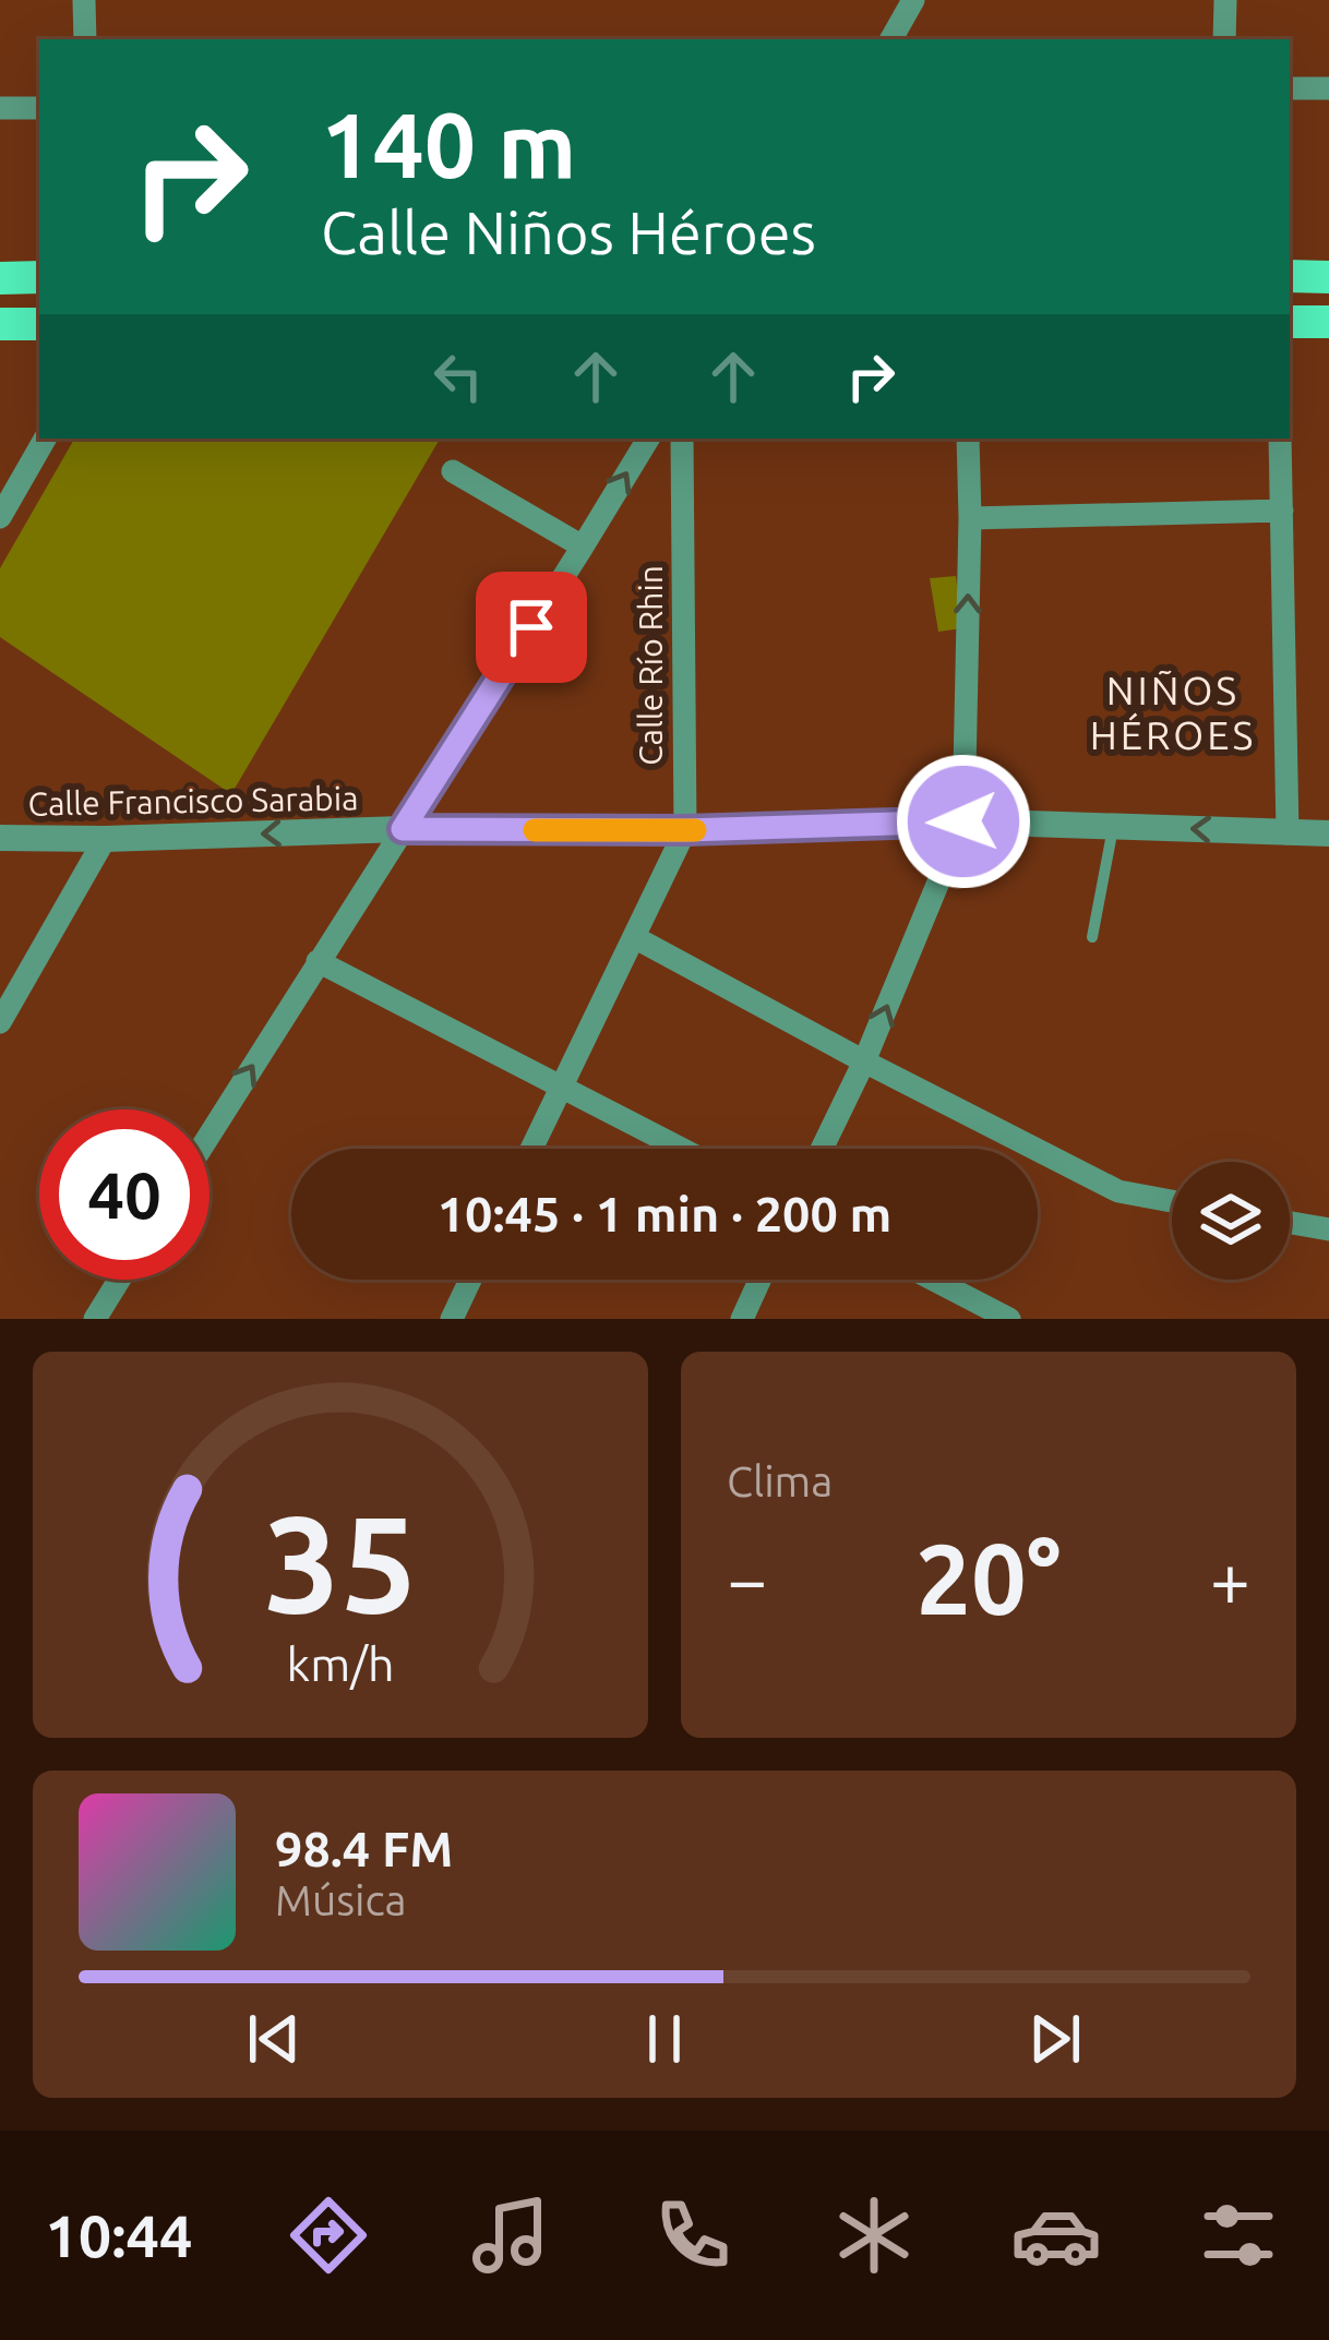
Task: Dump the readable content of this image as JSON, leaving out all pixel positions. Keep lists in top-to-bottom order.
{
  "streets": {
    "street": ["Calle Río Rhin", "Calle Francisco Sarabia"]
  },
  "crossings": [
    ["Calle Río Rhin", "Calle Francisco Sarabia"]
  ],
  "one_way": ["Calle Francisco Sarabia"],
  "districts": ["NIÑOS HÉROES"],
  "page": {
    "turn": ["140 m", "Calle Niños Héroes"],
    "limit": "40",
    "trip": "10:45 · 1 min · 200 m",
    "tile": "Clima",
    "heat": ["−", "20°", "+"],
    "song": ["98.4 FM", "Música"],
    "tabs": "10:44",
    "gauge": ["35", "km/h"]
  }
}
